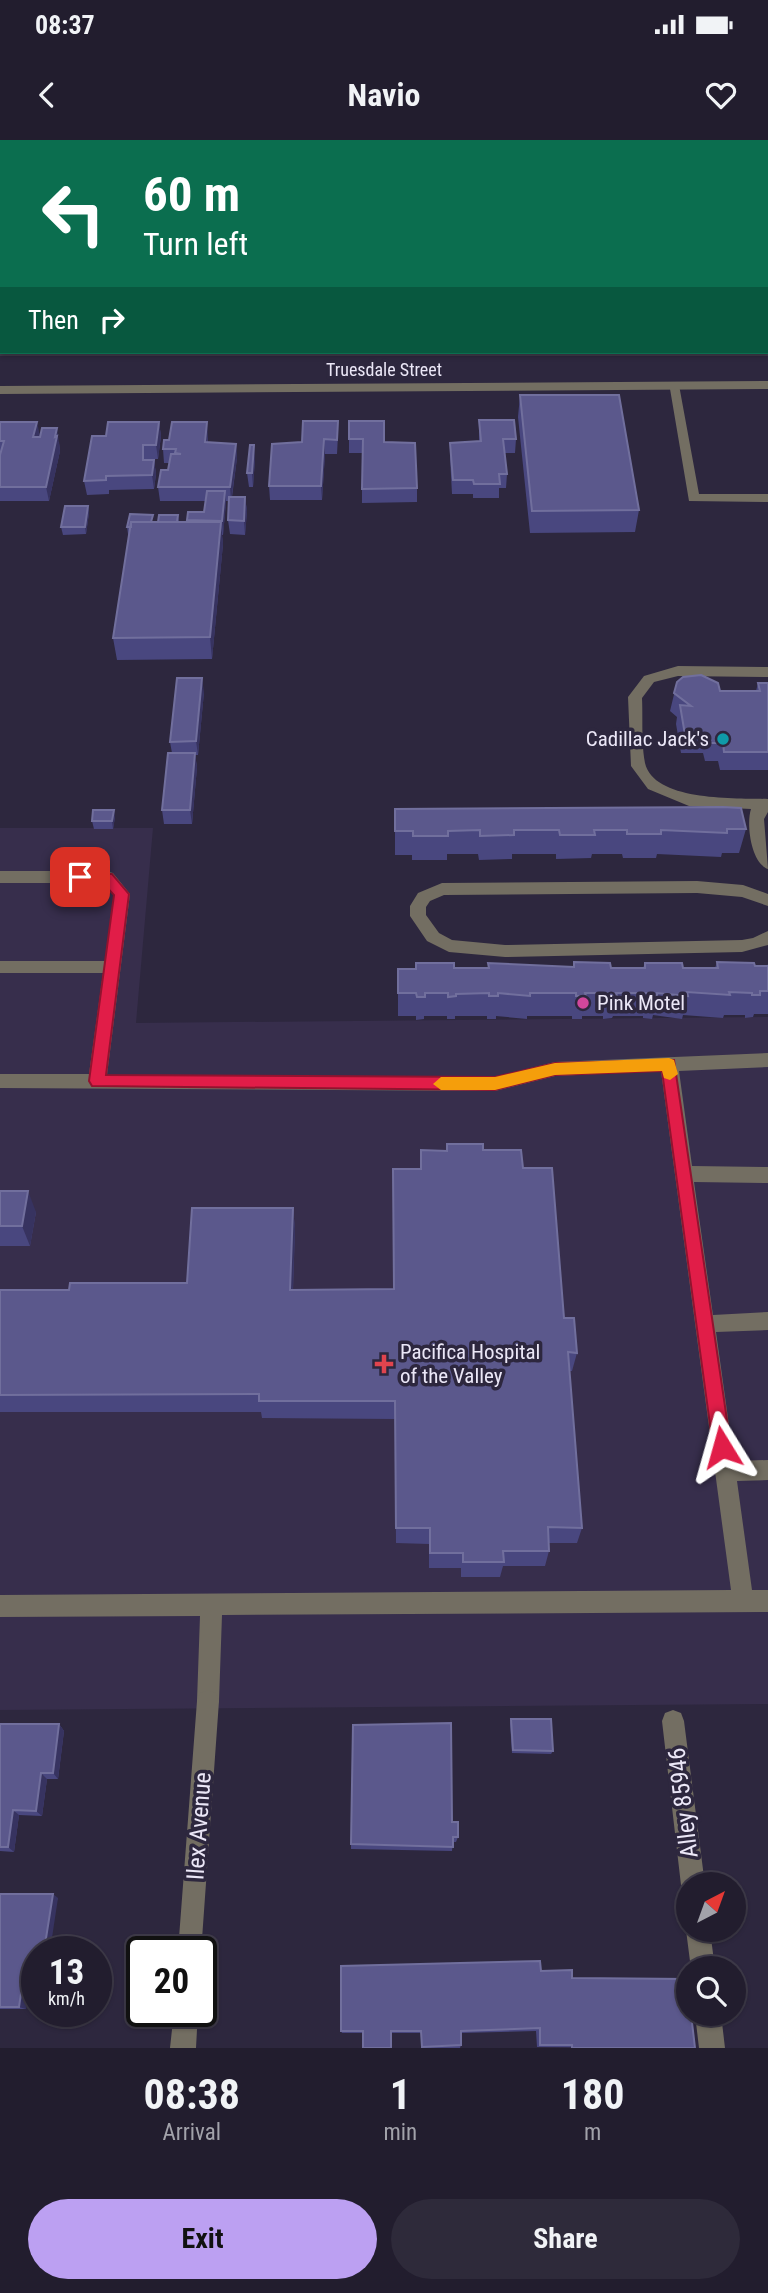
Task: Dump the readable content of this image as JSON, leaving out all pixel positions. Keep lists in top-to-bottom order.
{
  "streets": {
    "street": ["Truesdale Street", "Alley 85946", "Ilex Avenue"]
  },
  "places": {
    "other": ["Cadillac Jack's", "Pink Motel"],
    "health": ["Pacifica Hospital of the Valley"]
  },
  "north": "top right",
  "page": {
    "status": "08:37",
    "header": "Navio",
    "turn": ["60 m", "Turn left"],
    "then": "Then",
    "speed": "13 km/h",
    "limit": "20",
    "eta": [
      "08:38",
      "Arrival",
      "1",
      "min",
      "180",
      "m"
    ],
    "buttons": ["Exit", "Share"]
  }
}
